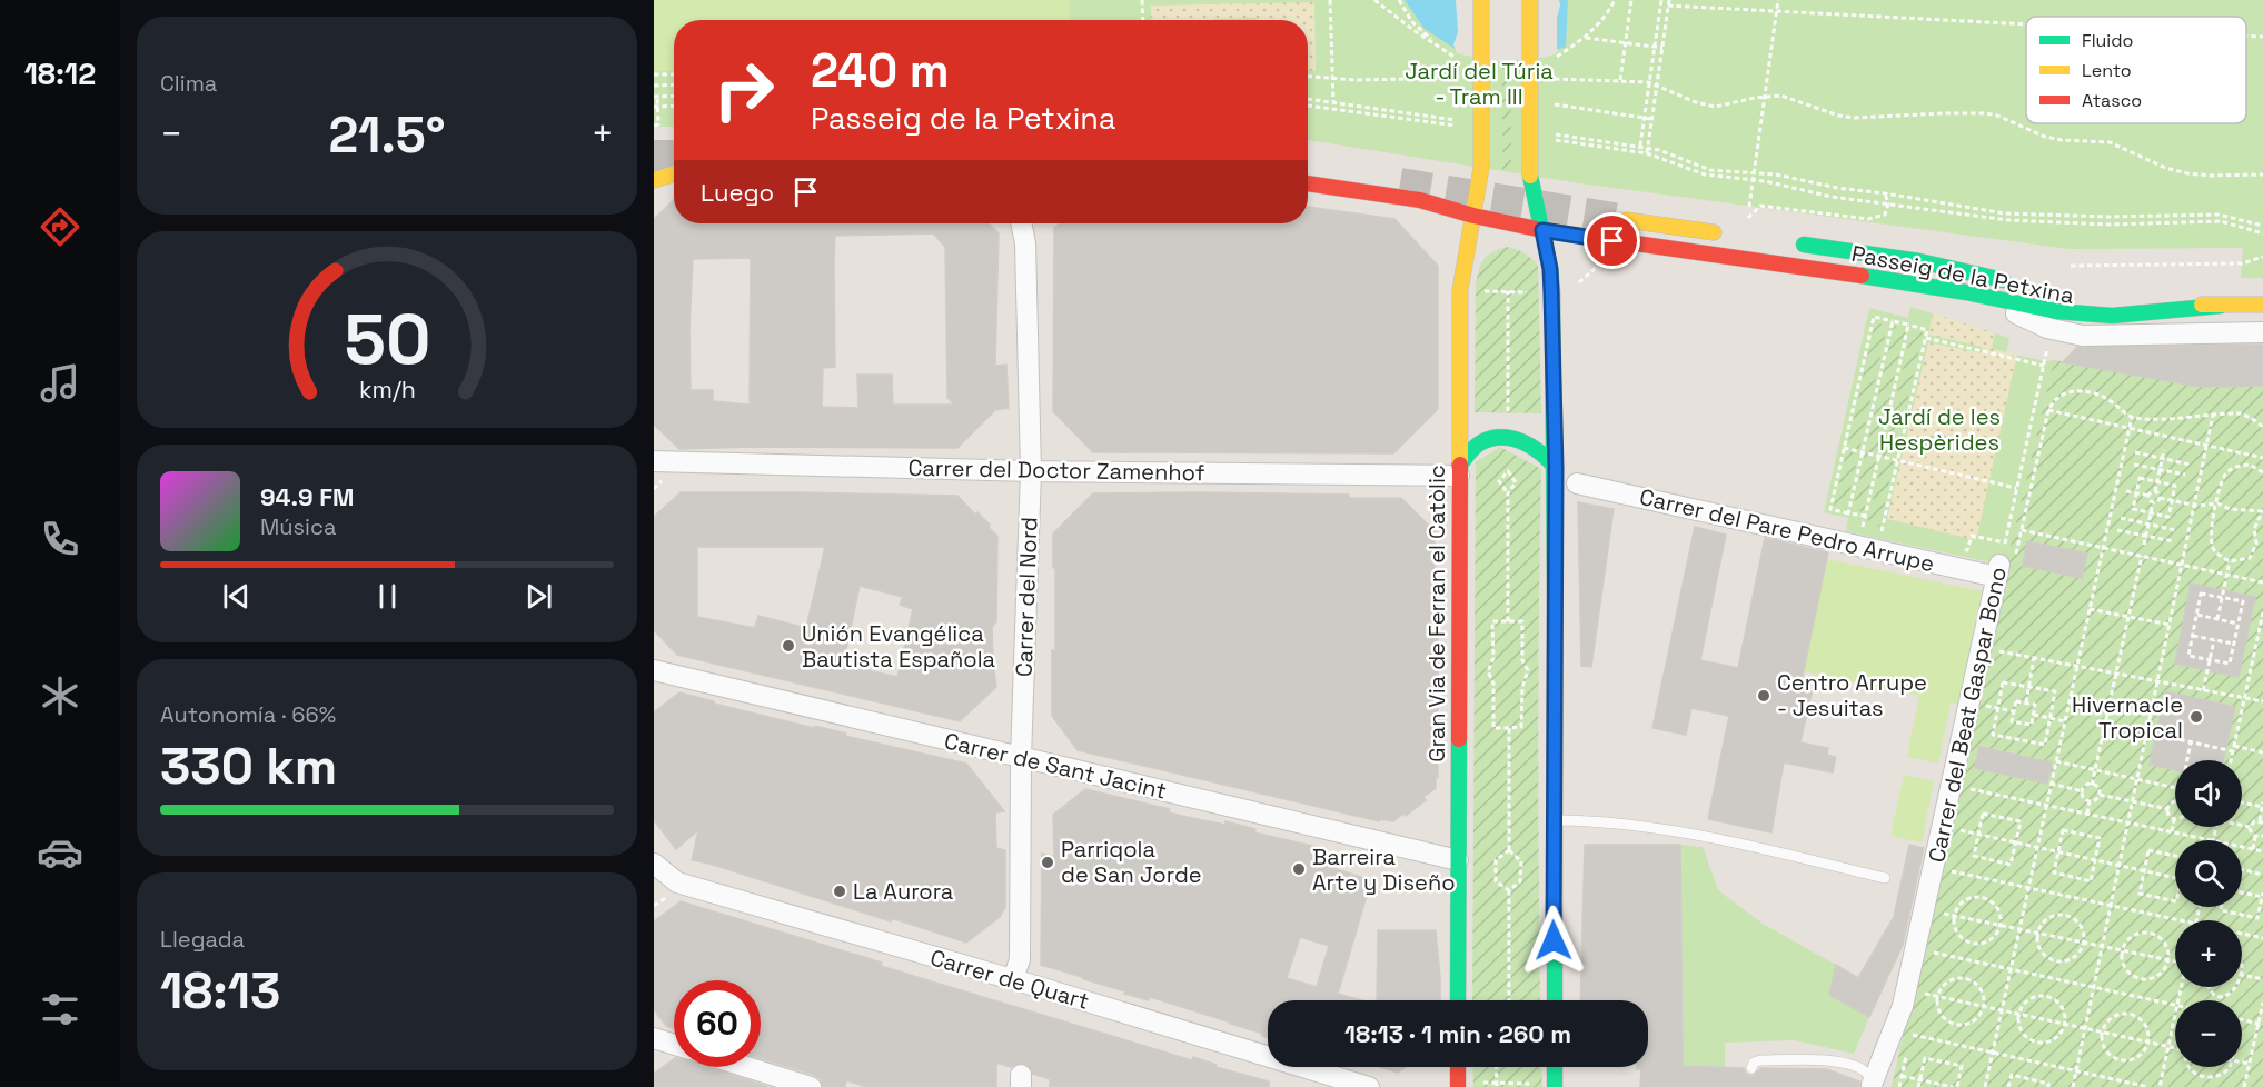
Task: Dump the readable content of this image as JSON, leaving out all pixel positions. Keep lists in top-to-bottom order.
{
  "streets": {
    "main road": ["Passeig de la Petxina", "Gran Via de Ferran el Catòlic"],
    "street": [
      "Carrer del Doctor Zamenhof",
      "Carrer del Pare Pedro Arrupe",
      "Carrer del Nord",
      "Carrer del Beat Gaspar Bono",
      "Carrer de Sant Jacint",
      "Carrer de Quart"
    ]
  },
  "crossings": [
    ["Passeig de la Petxina", "Gran Via de Ferran el Catòlic"],
    ["Carrer del Doctor Zamenhof", "Carrer del Nord"],
    ["Carrer del Doctor Zamenhof", "Gran Via de Ferran el Catòlic"],
    ["Carrer del Pare Pedro Arrupe", "Carrer del Beat Gaspar Bono"],
    ["Carrer del Nord", "Carrer de Sant Jacint"],
    ["Carrer del Nord", "Carrer de Quart"],
    ["Gran Via de Ferran el Catòlic", "Carrer de Sant Jacint"]
  ],
  "parks": ["Jardí del Túria - Tram III", "Jardí de les Hespèrides"],
  "places": [
    "Unión Evangélica Bautista Española",
    "Centro Arrupe - Jesuitas",
    "Hivernacle Tropical",
    "Parriqola de San Jorde",
    "Barreira Arte y Diseño",
    "La Aurora"
  ],
  "legend": ["Fluido", "Lento", "Atasco"],
  "page": {
    "tabs": "18:12",
    "tile": [
      "Clima",
      ["Autonomía · 66%", "330 km"],
      ["Llegada", "18:13"]
    ],
    "turn": ["240 m", "Passeig de la Petxina"],
    "heat": ["−", "21.5°", "+"],
    "then": "Luego",
    "song": ["94.9 FM", "Música"],
    "map_buttons": ["+", "−"],
    "limit": "60",
    "trip": "18:13 · 1 min · 260 m",
    "gauge": ["50", "km/h"]
  }
}
